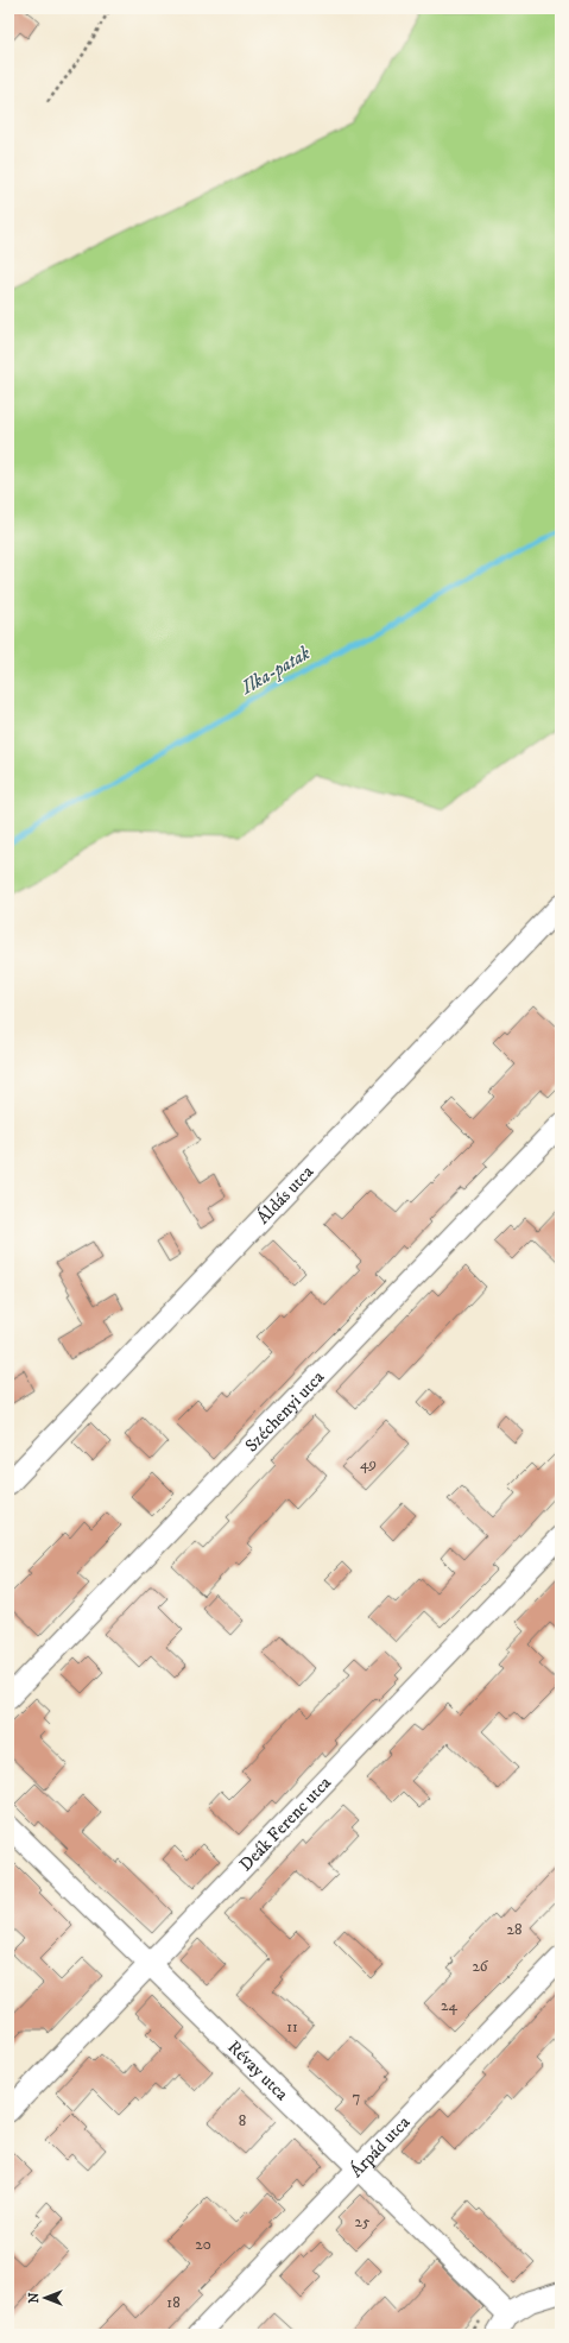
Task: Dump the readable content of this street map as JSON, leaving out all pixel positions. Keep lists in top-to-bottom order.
{
  "streets": {
    "street": [
      "Áldás utca",
      "Széchenyi utca",
      "Deák Ferenc utca",
      "Révay utca",
      "Árpád utca"
    ]
  },
  "crossings": [
    ["Deák Ferenc utca", "Révay utca"],
    ["Révay utca", "Árpád utca"]
  ],
  "water": ["Ilka-patak"],
  "house_numbers": [
    "49",
    "28",
    "26",
    "24",
    "11",
    "7",
    "8",
    "25",
    "20",
    "18"
  ],
  "north": "left"
}
